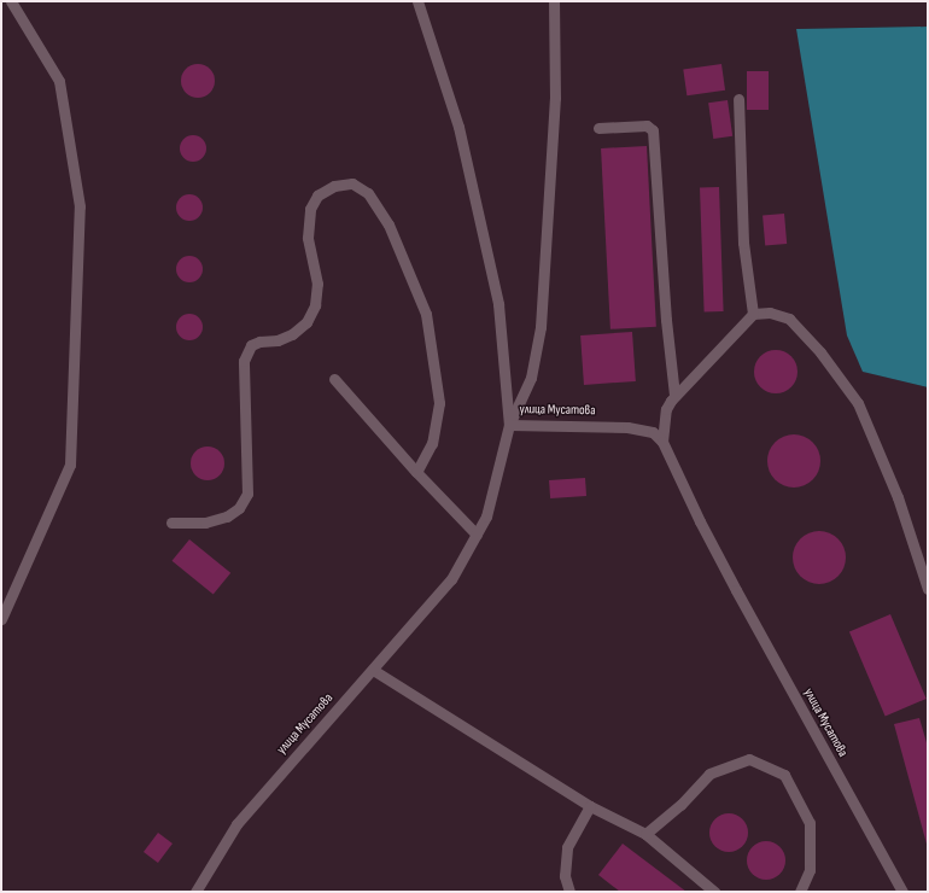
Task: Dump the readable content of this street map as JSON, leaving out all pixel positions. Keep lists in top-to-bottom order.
{
  "streets": {
    "lane": ["улица Мусатова"]
  }
}
